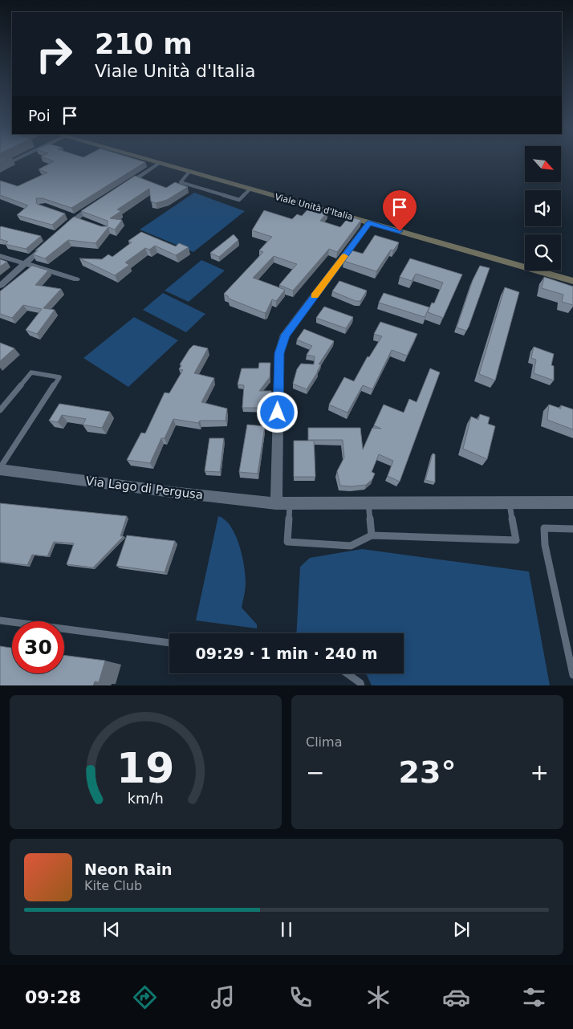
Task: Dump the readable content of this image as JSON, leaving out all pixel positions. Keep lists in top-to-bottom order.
{
  "streets": {
    "main road": ["Viale Unità d'Italia"],
    "street": ["Via Lago di Pergusa"]
  },
  "north": "bottom right",
  "page": {
    "turn": ["210 m", "Viale Unità d'Italia"],
    "then": "Poi",
    "limit": "30",
    "trip": "09:29 · 1 min · 240 m",
    "tile": "Clima",
    "heat": ["−", "23°", "+"],
    "song": ["Neon Rain", "Kite Club"],
    "tabs": "09:28",
    "gauge": ["19", "km/h"]
  }
}
